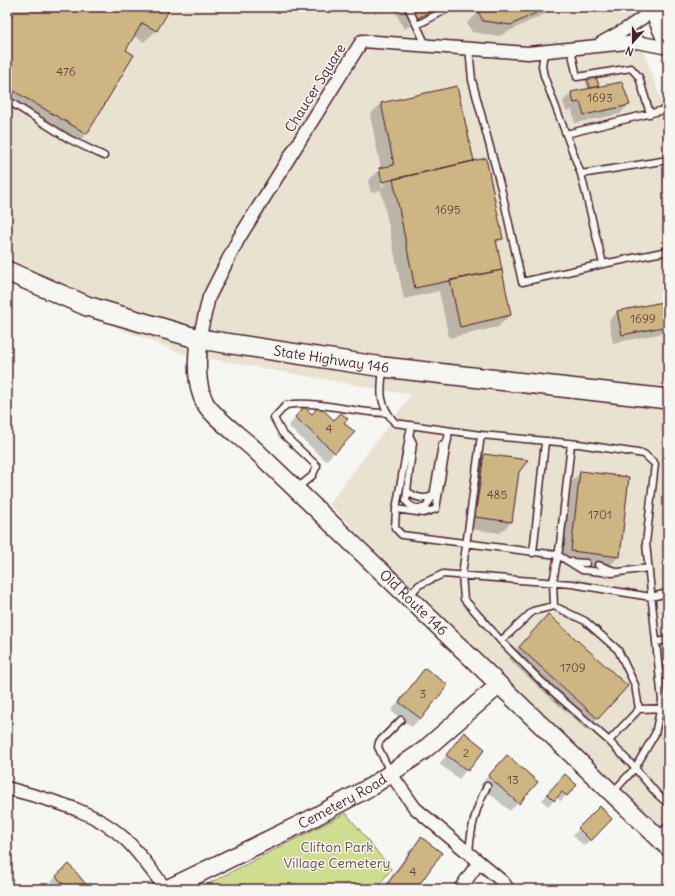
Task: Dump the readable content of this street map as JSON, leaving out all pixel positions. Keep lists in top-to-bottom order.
{
  "streets": {
    "main road": ["State Highway 146"],
    "street": ["Chaucer Square", "Old Route 146", "Cemetery Road"]
  },
  "crossings": [
    ["Chaucer Square", "State Highway 146"],
    ["Chaucer Square", "Old Route 146"],
    ["State Highway 146", "Old Route 146"],
    ["Old Route 146", "Cemetery Road"]
  ],
  "parks": ["Clifton Park Village Cemetery"],
  "house_numbers": [
    "476",
    "1693",
    "1695",
    "1699",
    "4",
    "485",
    "1701",
    "1709",
    "3",
    "2",
    "13",
    "4"
  ],
  "north": "bottom"
}
